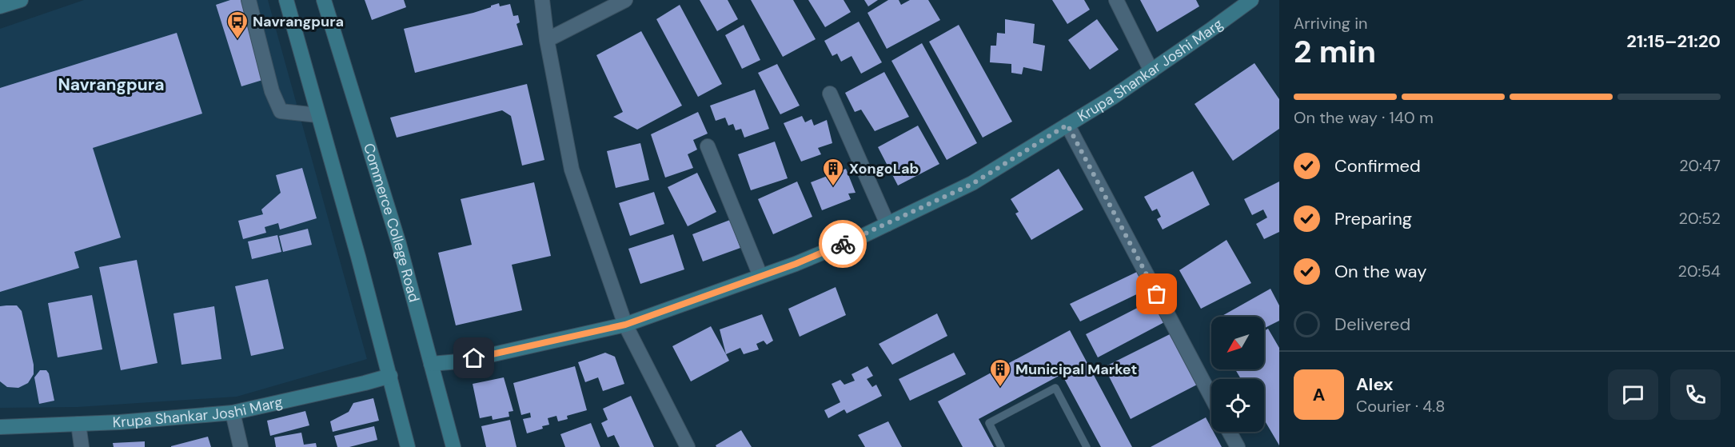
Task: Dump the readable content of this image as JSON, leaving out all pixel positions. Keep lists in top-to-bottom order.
{
  "streets": {
    "street": ["Krupa Shankar Joshi Marg", "Commerce College Road"]
  },
  "crossings": [
    ["Krupa Shankar Joshi Marg", "Commerce College Road"]
  ],
  "districts": ["Navrangpura"],
  "places": {
    "bus stop": ["Navrangpura"],
    "building": ["XongoLab", "Municipal Market"]
  },
  "north": "bottom left",
  "page": {
    "heading": ["2 min", "Arriving in", "21:15–21:20"],
    "panel": ["Alex", "Courier · 4.8"],
    "bar": "On the way · 140 m",
    "list": [
      ["Confirmed", "20:47"],
      ["Preparing", "20:52"],
      ["On the way", "20:54"],
      "Delivered"
    ],
    "round": "A"
  }
}
